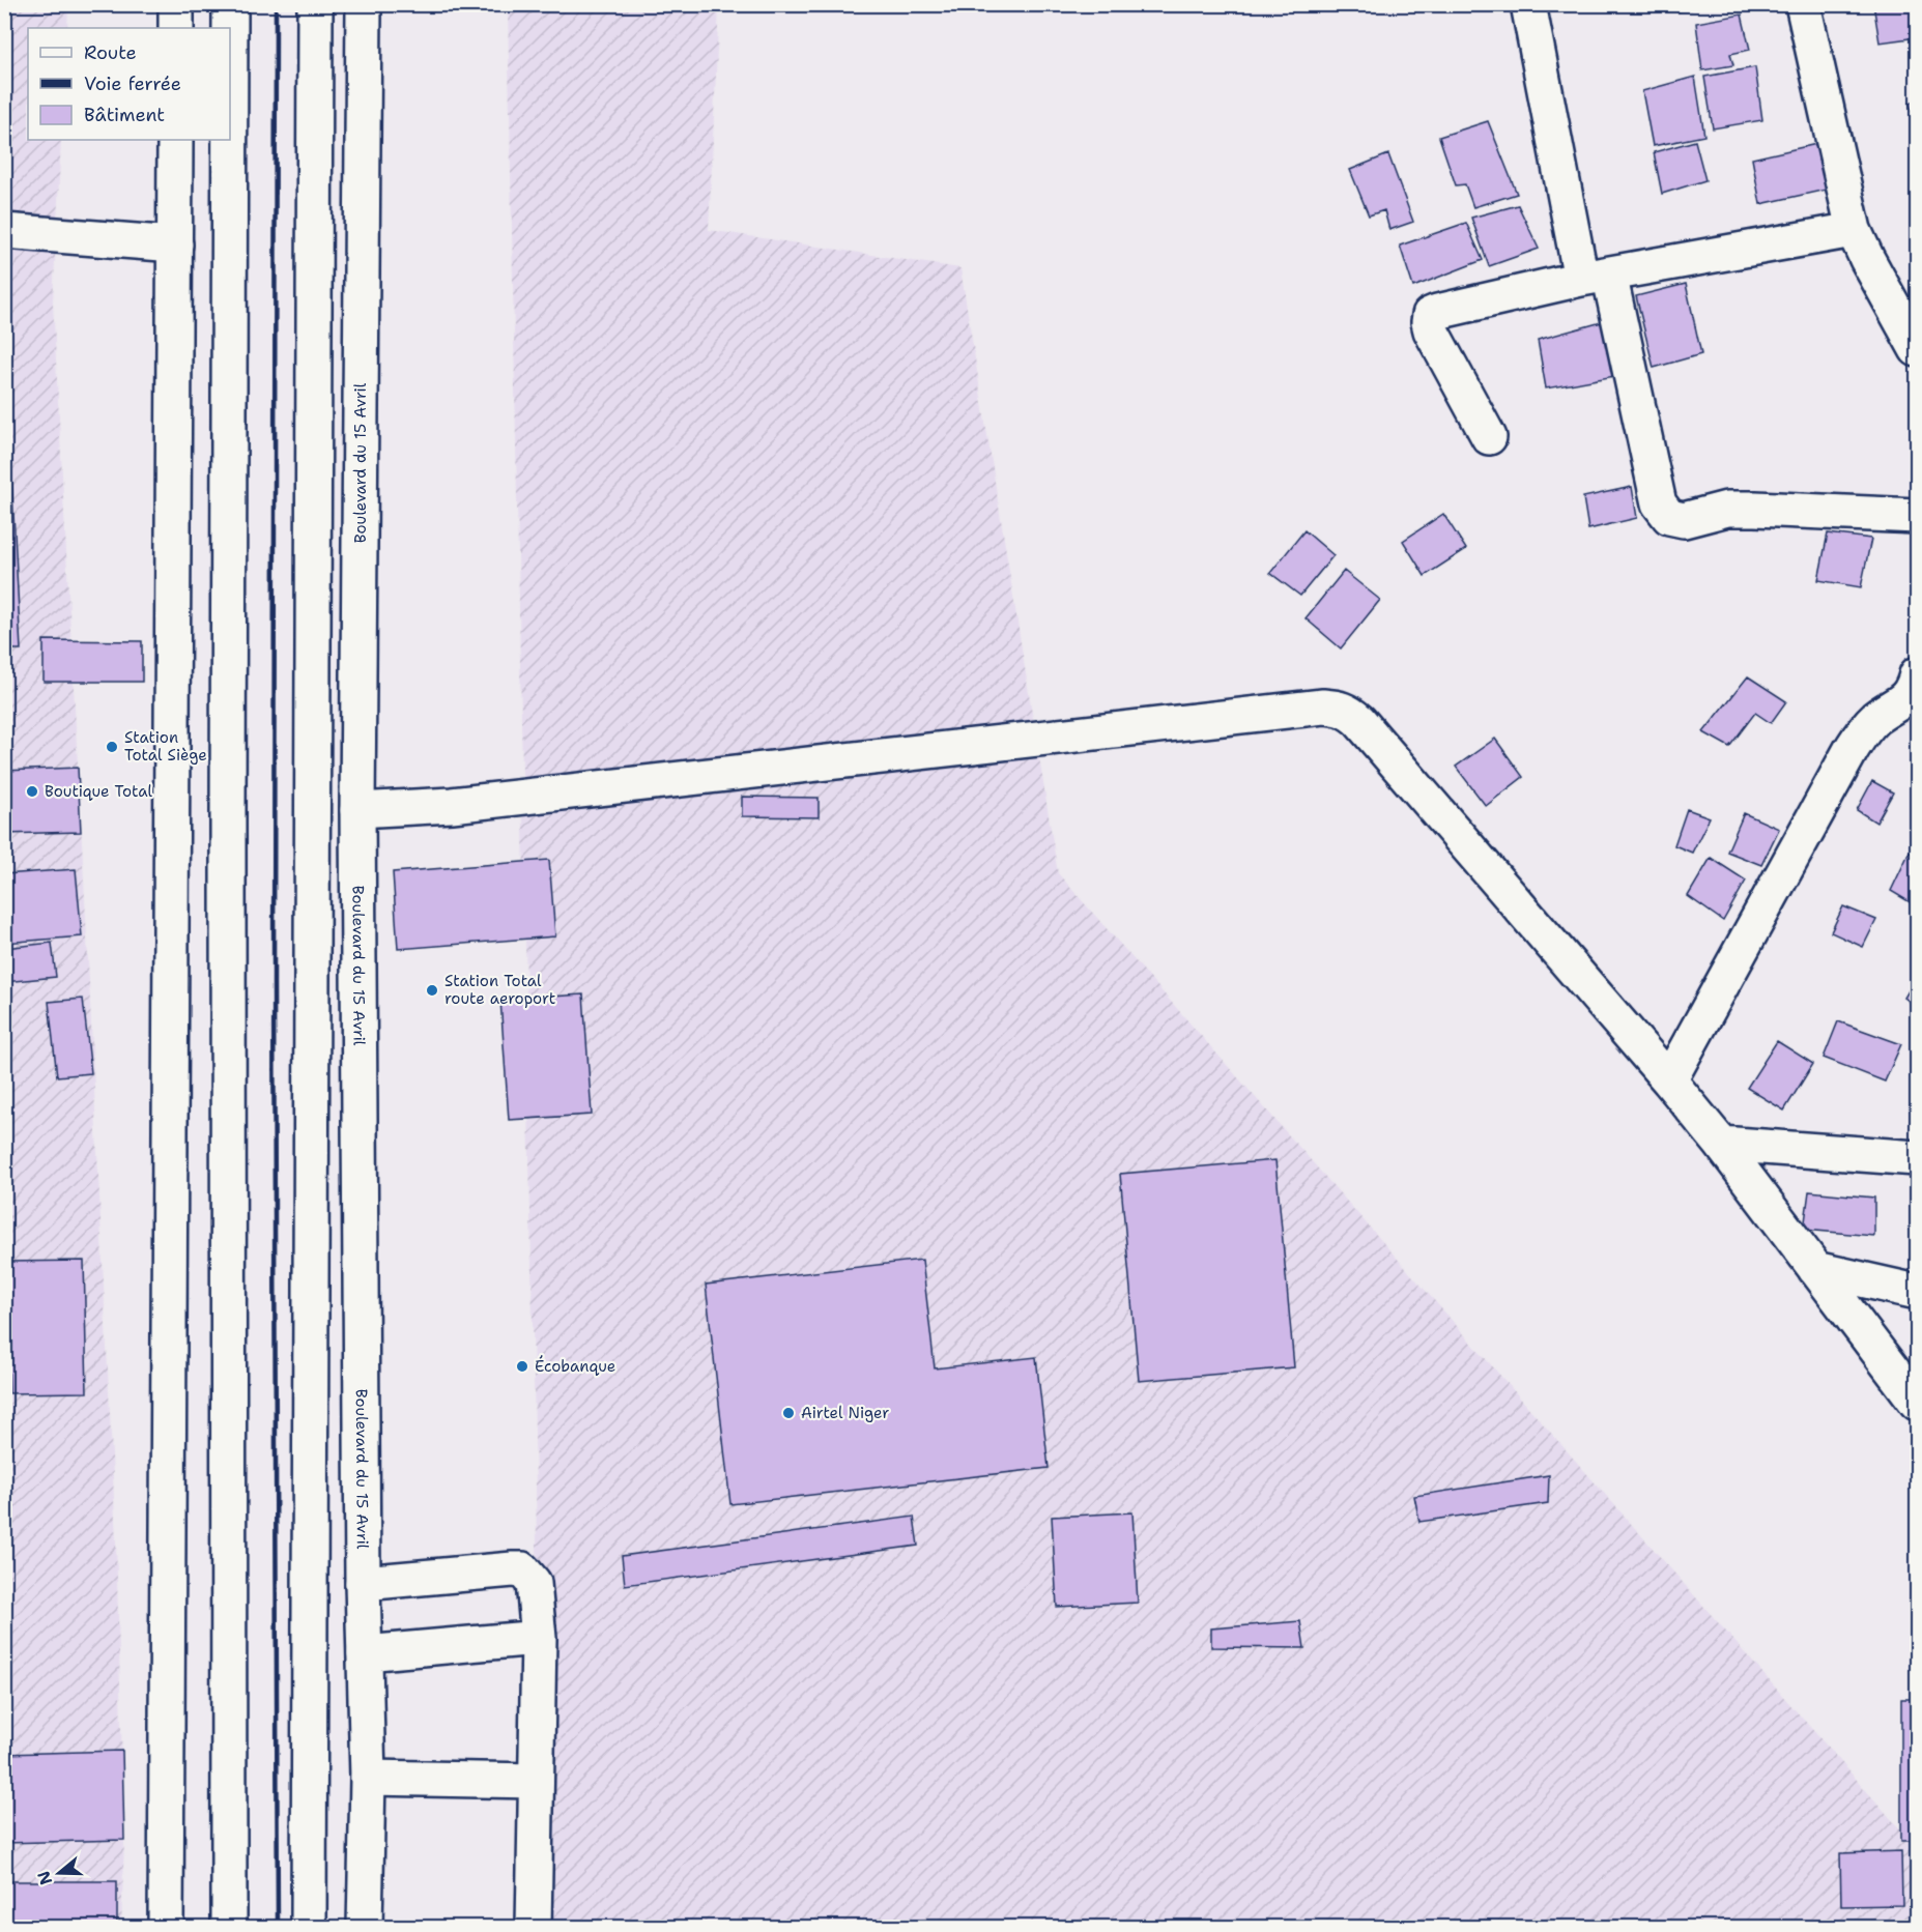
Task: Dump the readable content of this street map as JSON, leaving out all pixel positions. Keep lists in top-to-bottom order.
{
  "streets": {
    "main road": ["Boulevard du 15 Avril"]
  },
  "places": [
    "Station Total Siège",
    "Boutique Total",
    "Station Total route aeroport",
    "Écobanque",
    "Airtel Niger"
  ],
  "legend": ["Route", "Voie ferrée", "Bâtiment"],
  "north": "left"
}
